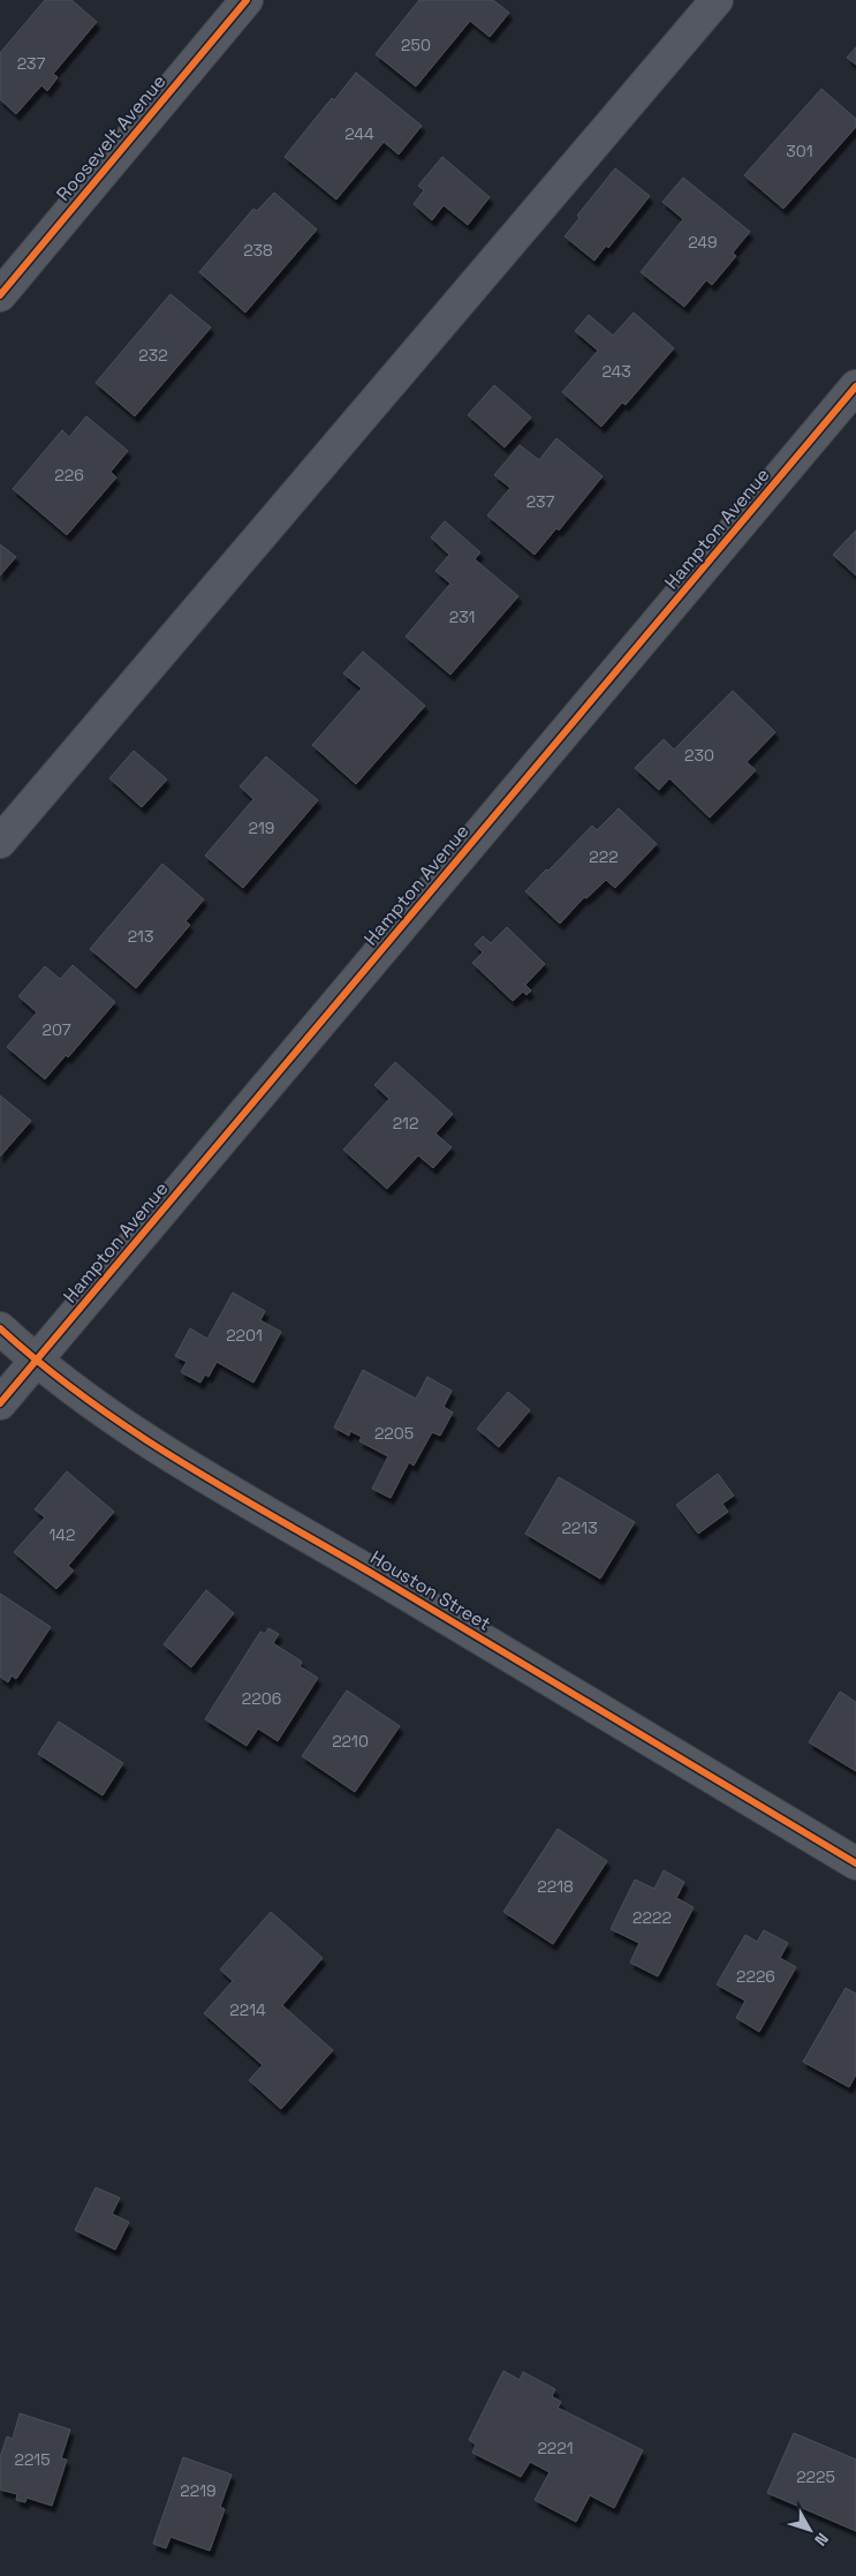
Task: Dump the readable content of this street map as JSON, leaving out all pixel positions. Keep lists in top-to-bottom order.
{
  "streets": {
    "street": ["Roosevelt Avenue", "Hampton Avenue", "Houston Street"]
  },
  "crossings": [
    ["Hampton Avenue", "Houston Street"]
  ],
  "house_numbers": [
    "250",
    "237",
    "244",
    "301",
    "249",
    "238",
    "232",
    "243",
    "226",
    "237",
    "231",
    "230",
    "219",
    "222",
    "213",
    "207",
    "212",
    "2201",
    "2205",
    "2213",
    "142",
    "2206",
    "2210",
    "2218",
    "2222",
    "2226",
    "2214",
    "2221",
    "2215",
    "2225",
    "2219"
  ],
  "north": "bottom right"
}
